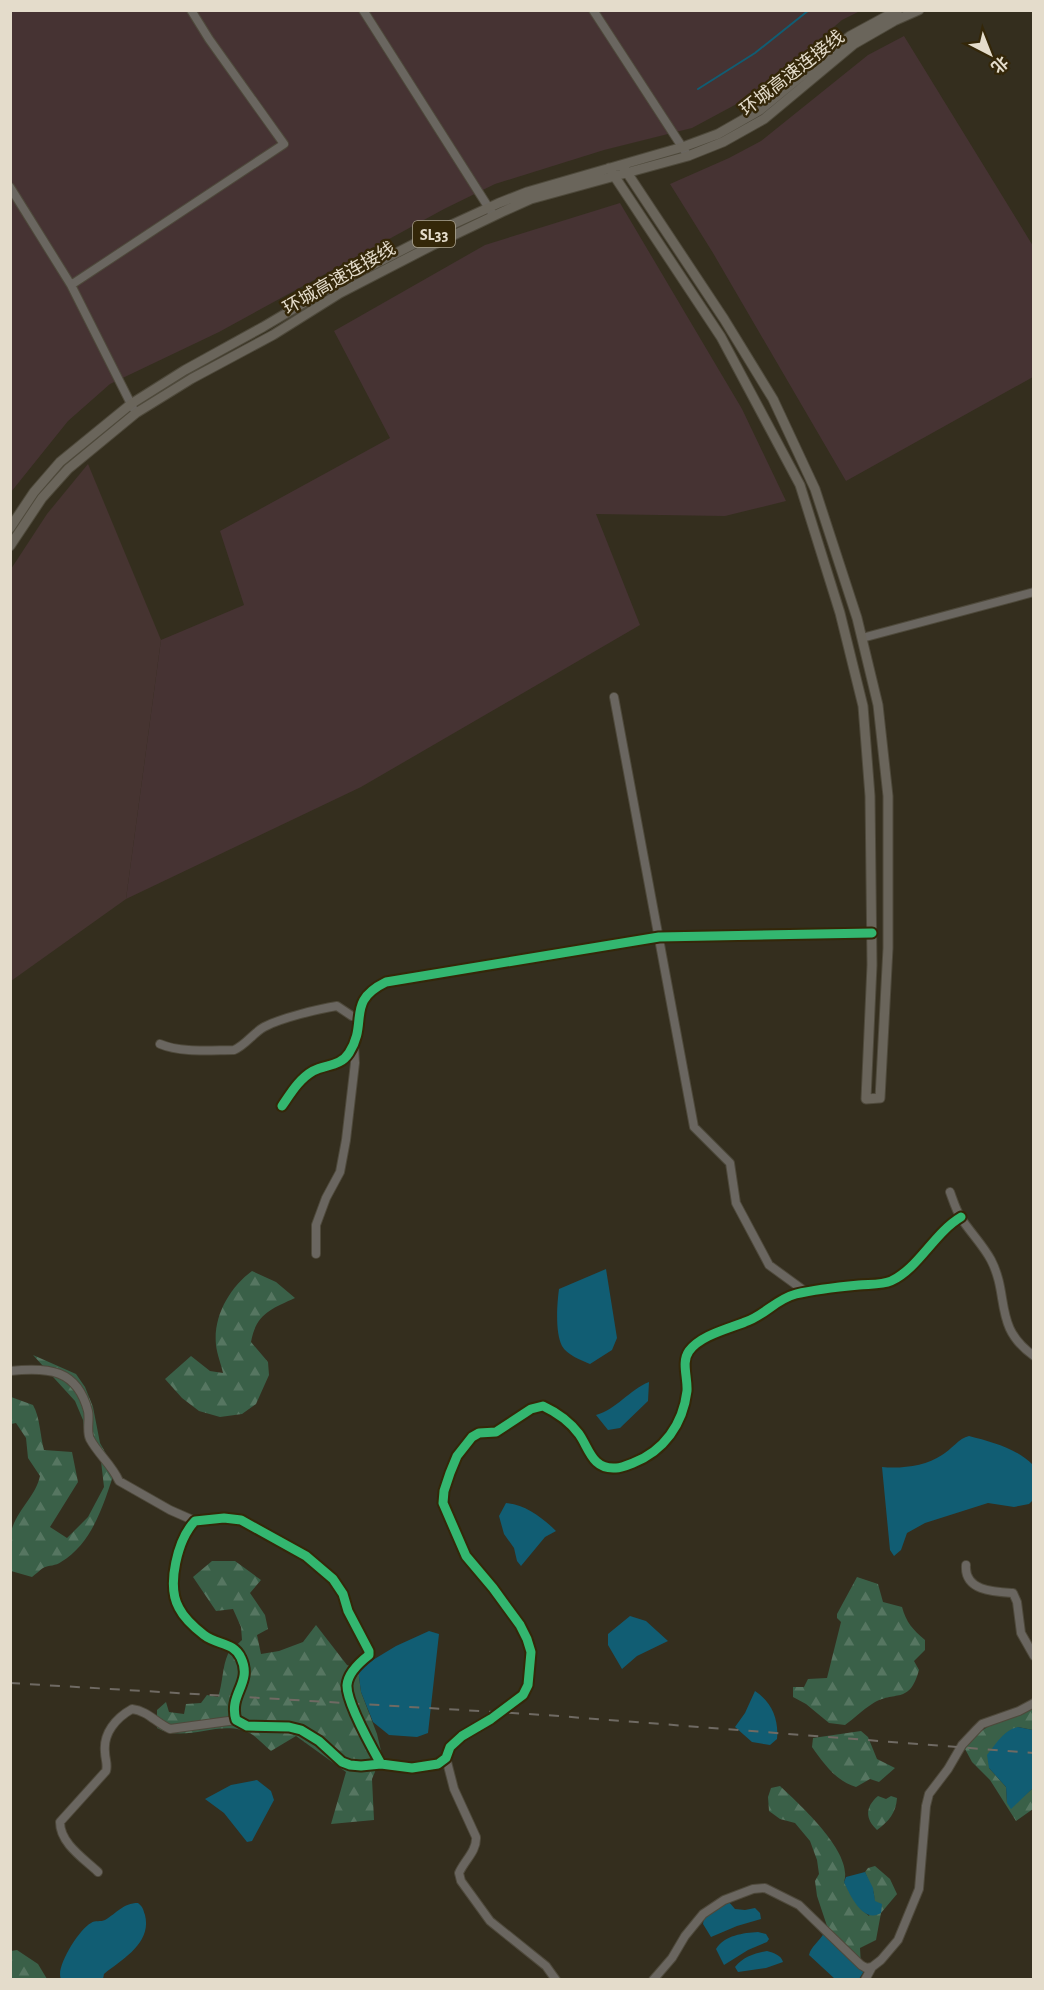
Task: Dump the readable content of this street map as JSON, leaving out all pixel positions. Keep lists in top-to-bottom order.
{
  "streets": {
    "main road": ["环城高速连接线", "SL33"]
  },
  "north": "bottom right"
}
